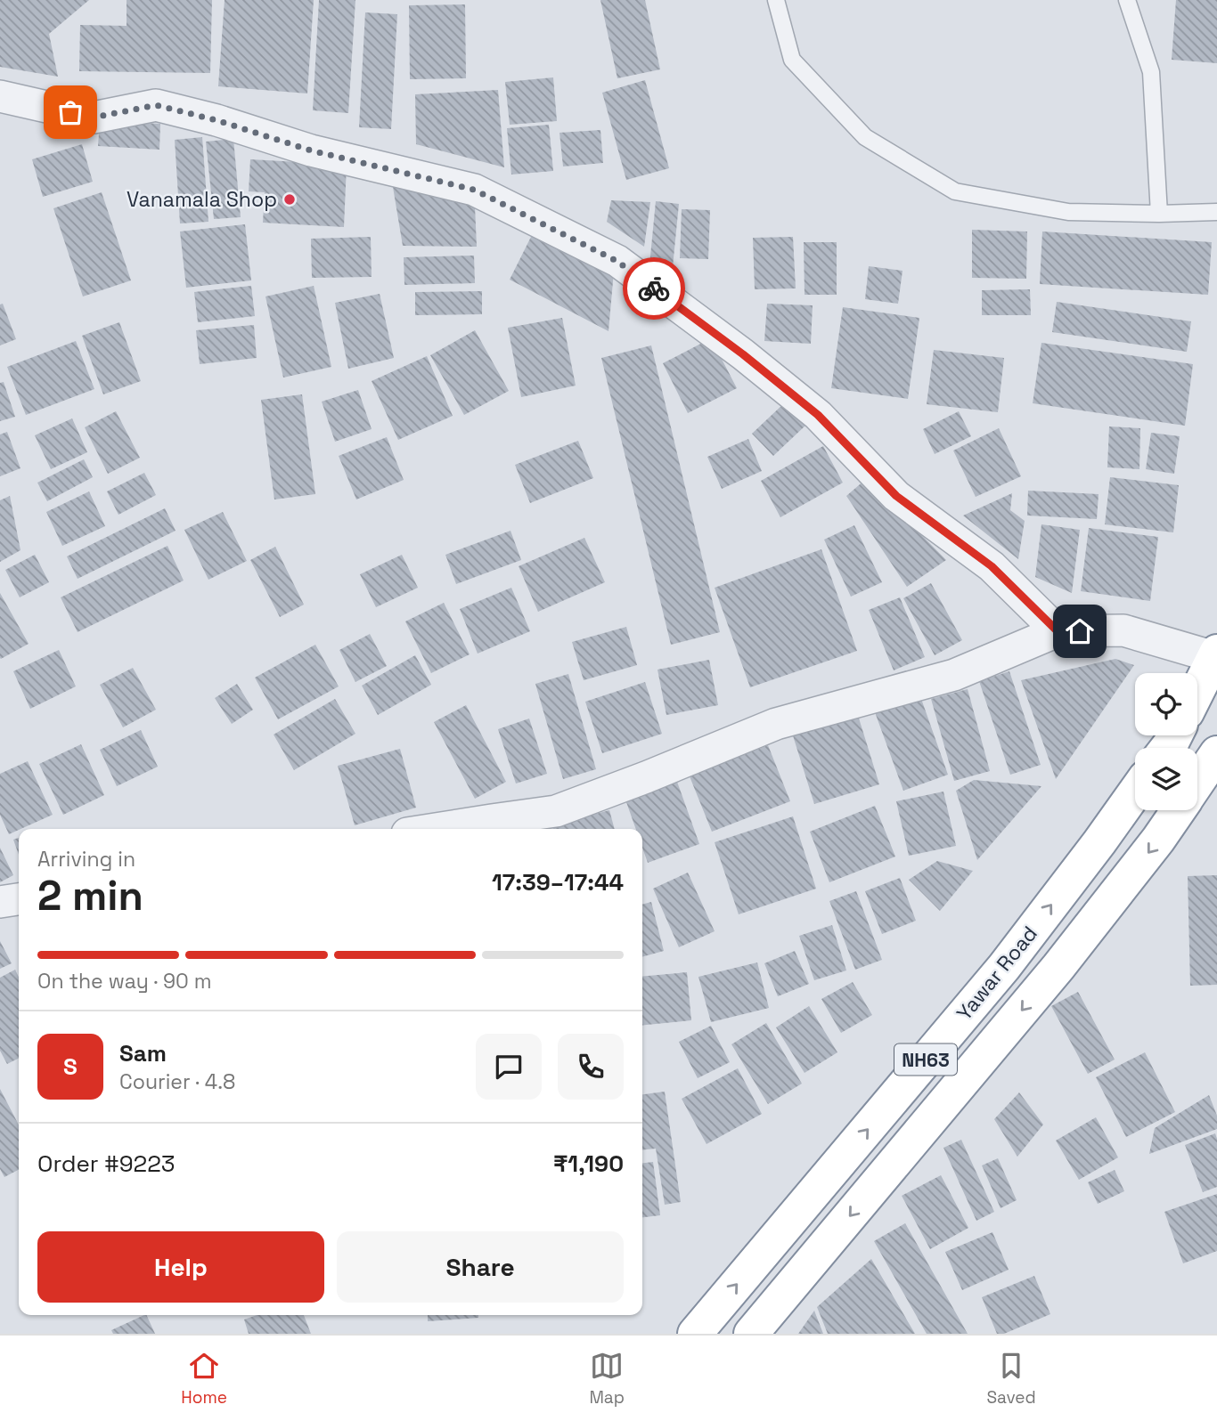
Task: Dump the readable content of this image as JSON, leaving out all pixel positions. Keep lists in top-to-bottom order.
{
  "streets": {
    "highway": ["Yawar Road", "NH63"]
  },
  "places": ["Vanamala Shop"],
  "page": {
    "heading": ["2 min", "Arriving in", "17:39–17:44"],
    "panel": [
      "Sam",
      "Courier · 4.8",
      "Order #9223",
      "₹1,190"
    ],
    "bar": "On the way · 90 m",
    "round": "S",
    "buttons": ["Help", "Share"],
    "tabs": ["Home", "Map", "Saved"]
  }
}
